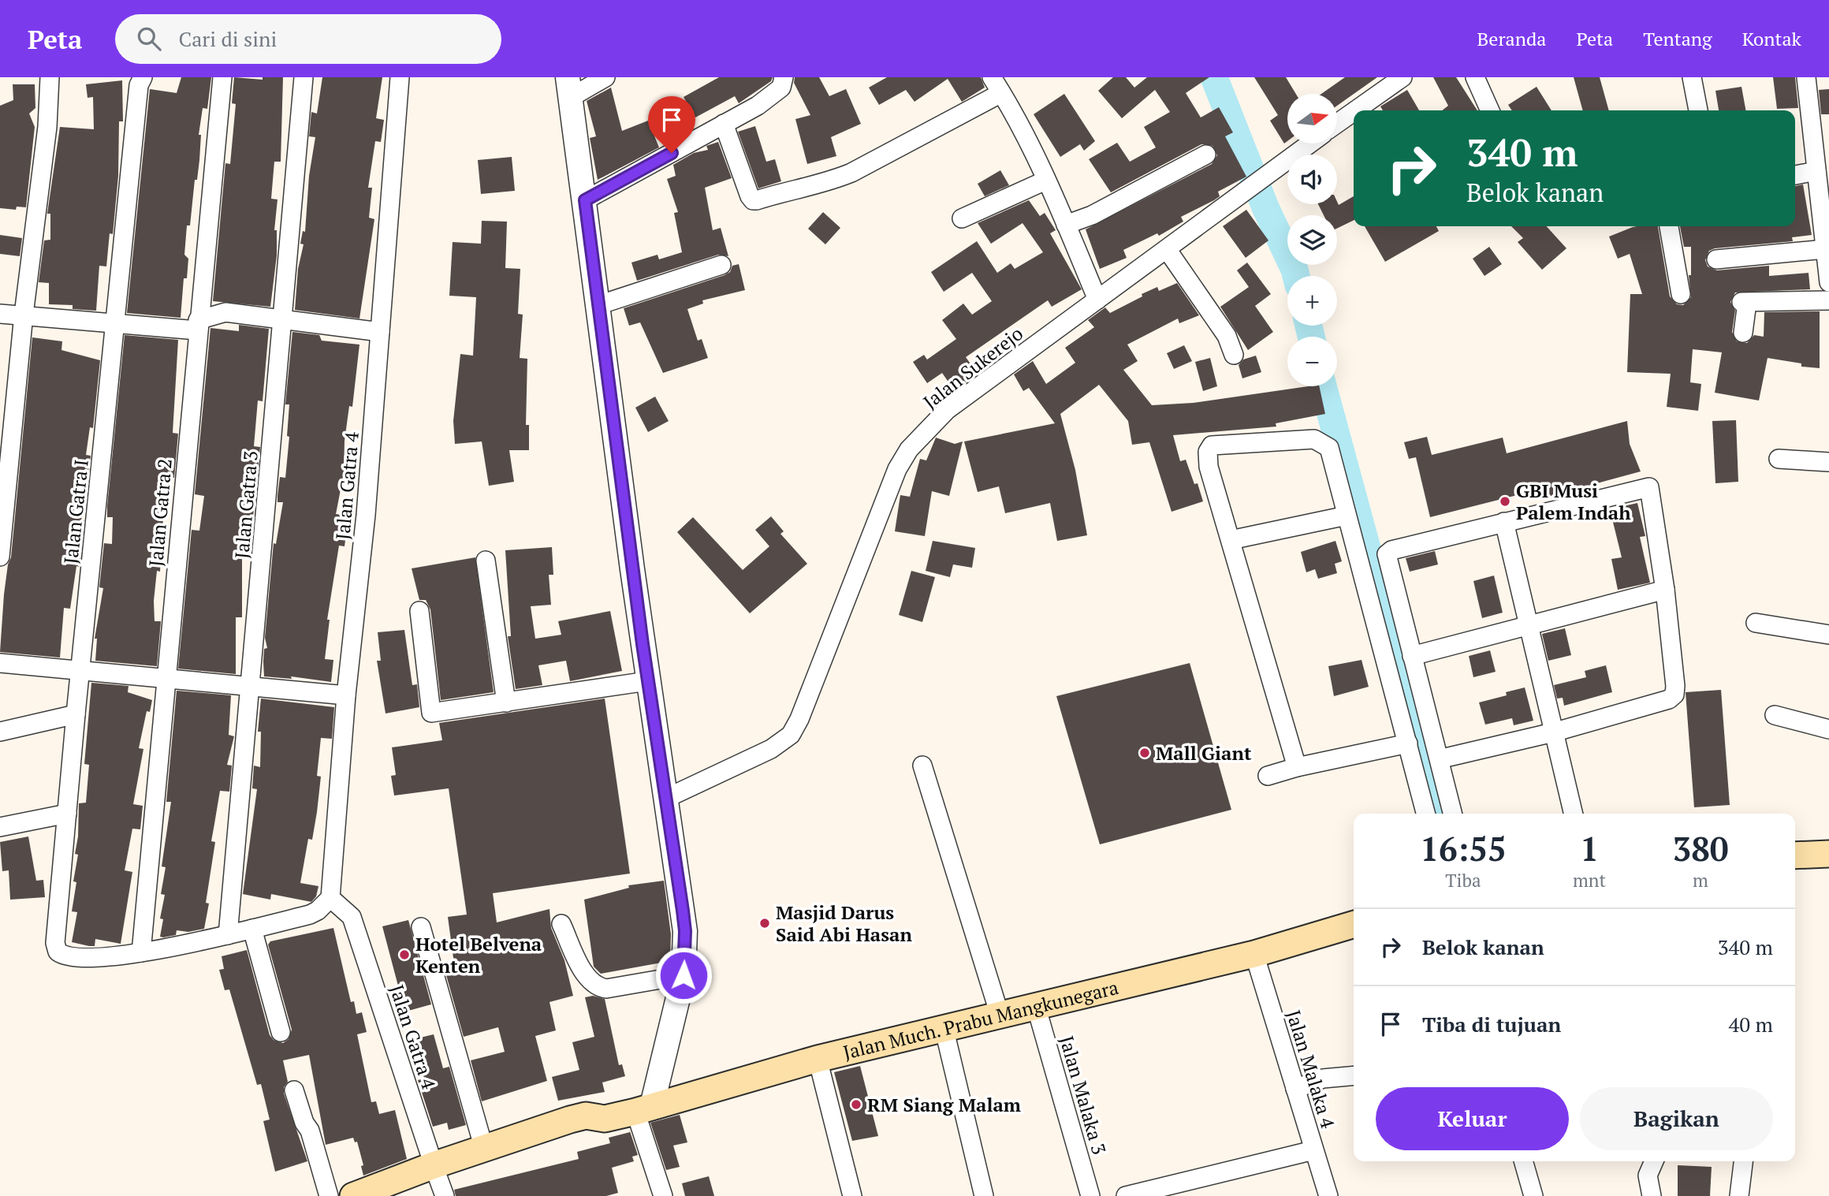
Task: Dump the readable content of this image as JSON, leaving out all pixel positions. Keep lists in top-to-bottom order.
{
  "streets": {
    "main road": ["Jalan Much. Prabu Mangkunegara"],
    "street": [
      "Jalan Sukerejo",
      "Jalan Gatra 4",
      "Jalan Gatra 3",
      "Jalan Gatra I",
      "Jalan Gatra 2",
      "Jalan Malaka 4",
      "Jalan Malaka 3"
    ]
  },
  "crossings": [
    ["Jalan Gatra 4", "Jalan Much. Prabu Mangkunegara"],
    ["Jalan Gatra I", "Jalan Gatra 2"],
    ["Jalan Much. Prabu Mangkunegara", "Jalan Malaka 4"],
    ["Jalan Much. Prabu Mangkunegara", "Jalan Malaka 3"]
  ],
  "places": [
    "GBI Musi Palem Indah",
    "Mall Giant",
    "Masjid Darus Said Abi Hasan",
    "Hotel Belvena Kenten",
    "RM Siang Malam"
  ],
  "north": "right",
  "page": {
    "header": "Peta",
    "search": "Cari di sini",
    "nav": [
      "Beranda",
      "Peta",
      "Tentang",
      "Kontak"
    ],
    "map_buttons": ["+", "−"],
    "turn": ["340 m", "Belok kanan"],
    "eta": [
      "16:55",
      "Tiba",
      "1",
      "mnt",
      "380",
      "m"
    ],
    "list": [
      {
        "name": "Belok kanan",
        "value": "340 m"
      },
      {
        "name": "Tiba di tujuan",
        "value": "40 m"
      }
    ],
    "buttons": ["Keluar", "Bagikan"]
  }
}
